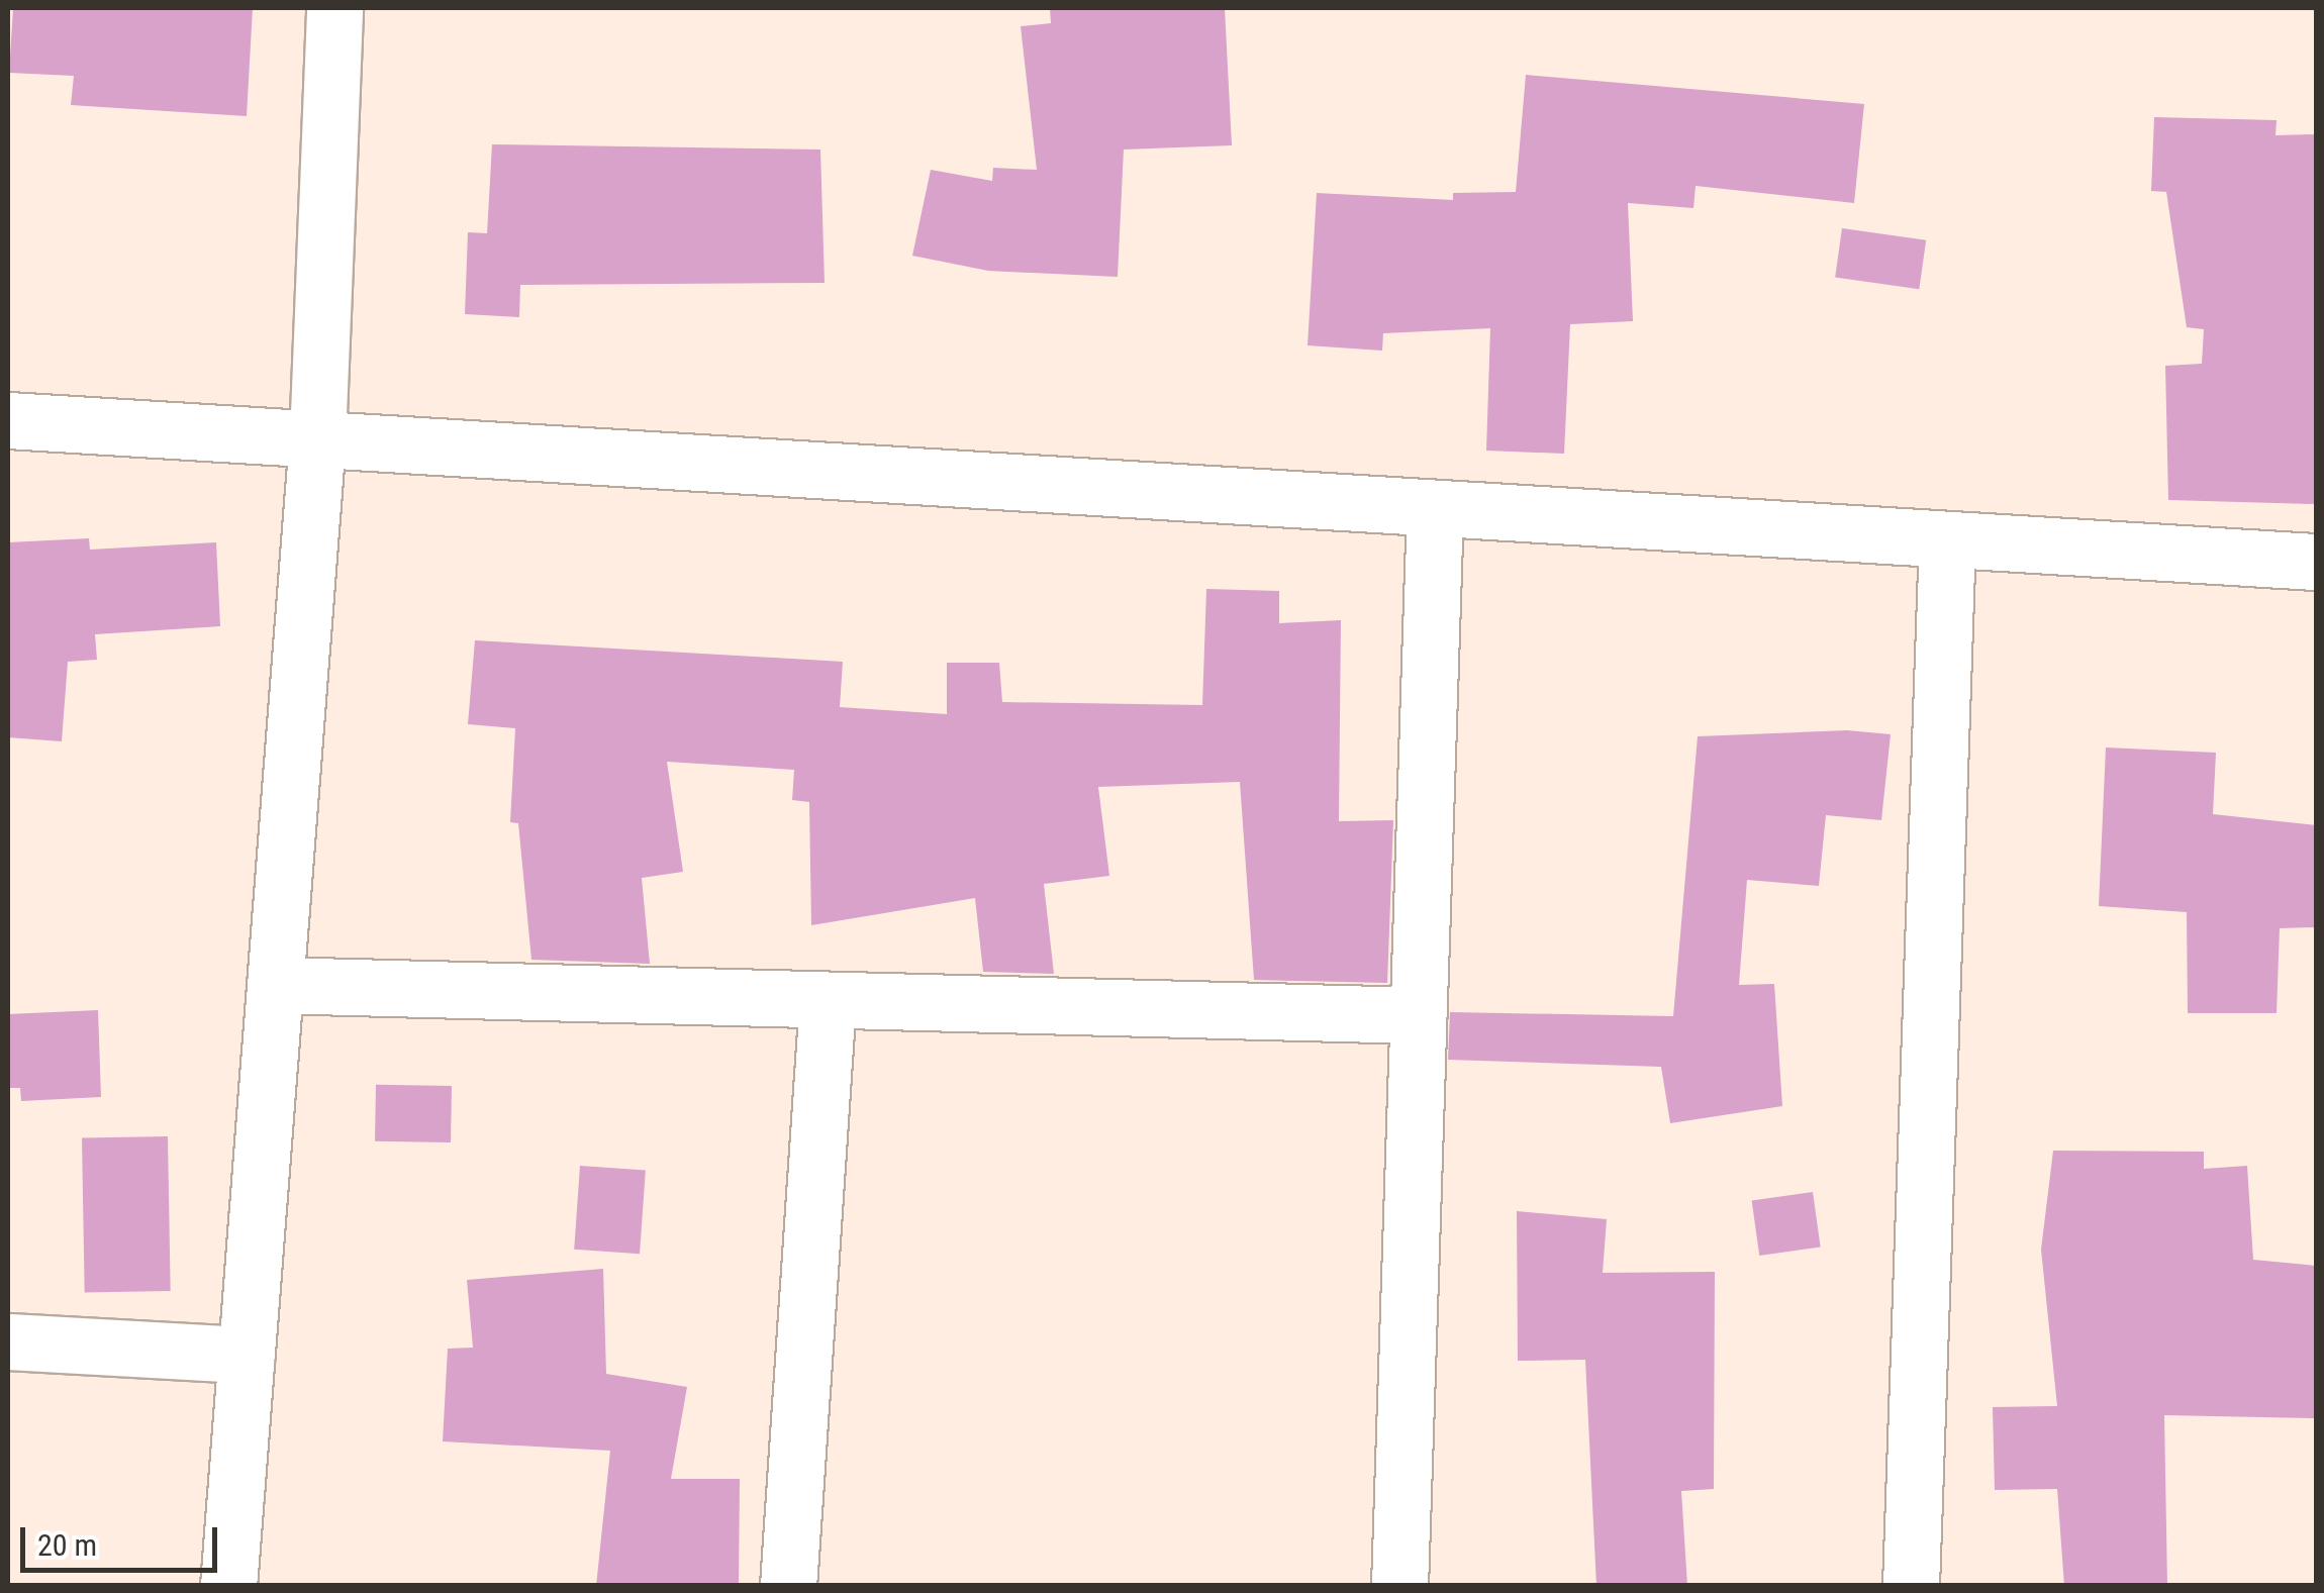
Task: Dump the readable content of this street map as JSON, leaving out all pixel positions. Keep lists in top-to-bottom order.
{
  "scale_bar": "20 m"
}
